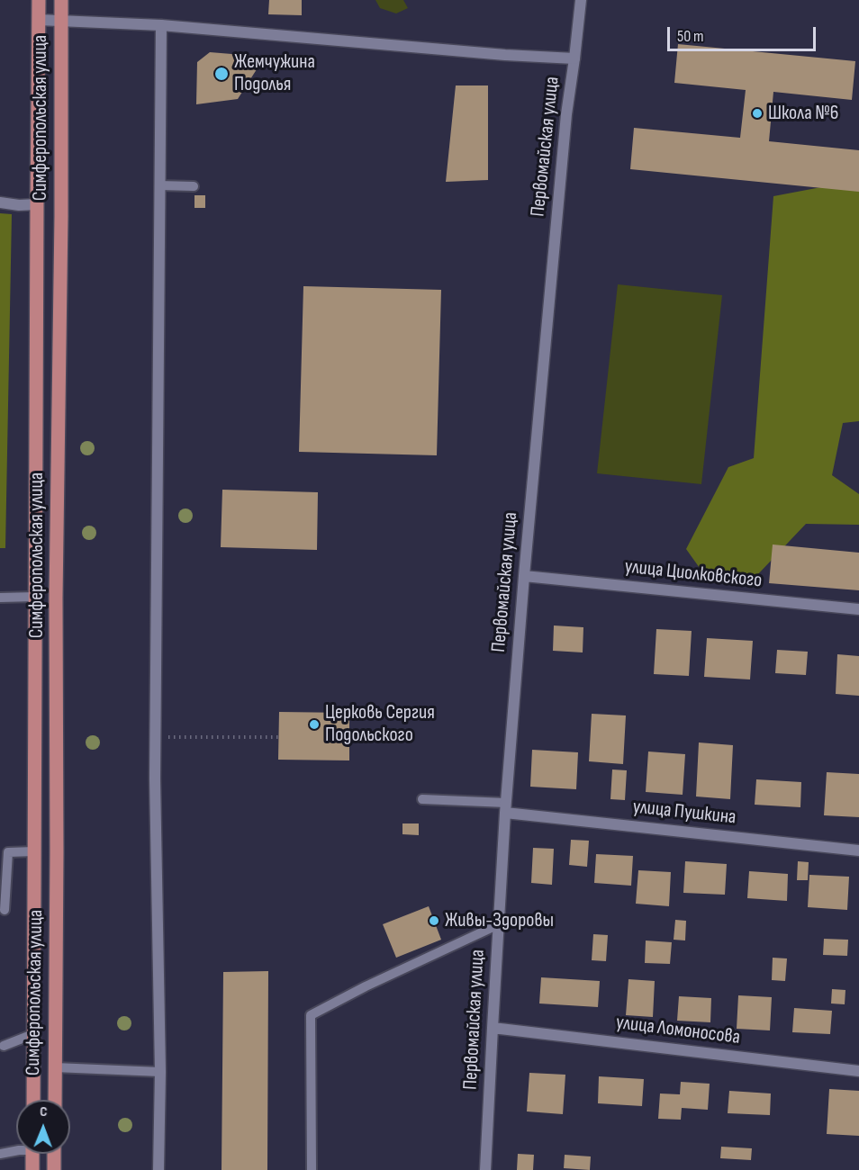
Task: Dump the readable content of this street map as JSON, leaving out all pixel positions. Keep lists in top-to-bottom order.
{
  "streets": {
    "main road": ["Симферопольская улица"],
    "street": [
      "Первомайская улица",
      "улица Циолковского",
      "улица Пушкина",
      "улица Ломоносова"
    ]
  },
  "crossings": [
    ["Первомайская улица", "улица Циолковского"],
    ["Первомайская улица", "улица Пушкина"],
    ["Первомайская улица", "улица Ломоносова"]
  ],
  "places": [
    "Жемчужина Подолья",
    "Школа №6",
    "Церковь Сергия Подольского",
    "Живы-Здоровы"
  ],
  "scale_bar": "50 m",
  "north": "top"
}
